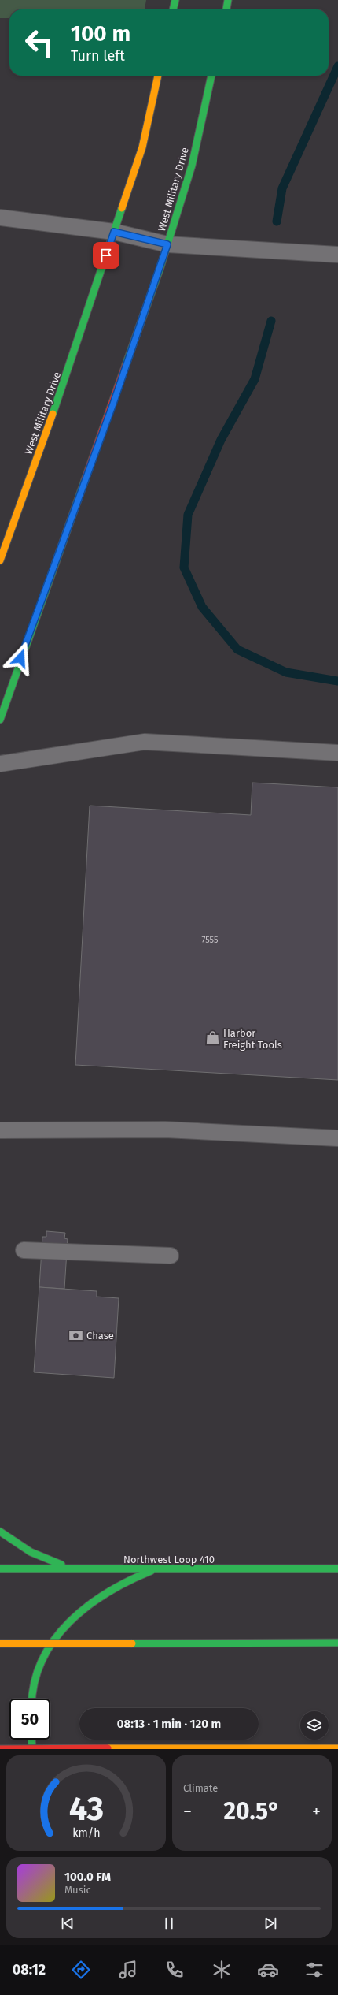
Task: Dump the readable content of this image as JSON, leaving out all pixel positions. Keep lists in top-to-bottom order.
{
  "streets": {
    "main road": ["West Military Drive", "Northwest Loop 410"]
  },
  "places": {
    "shop": ["Harbor Freight Tools"],
    "bank": ["Chase"]
  },
  "house_numbers": ["7555"],
  "page": {
    "turn": ["100 m", "Turn left"],
    "limit": "50",
    "trip": "08:13 · 1 min · 120 m",
    "tile": "Climate",
    "heat": ["−", "20.5°", "+"],
    "song": ["100.0 FM", "Music"],
    "tabs": "08:12",
    "gauge": ["43", "km/h"]
  }
}
